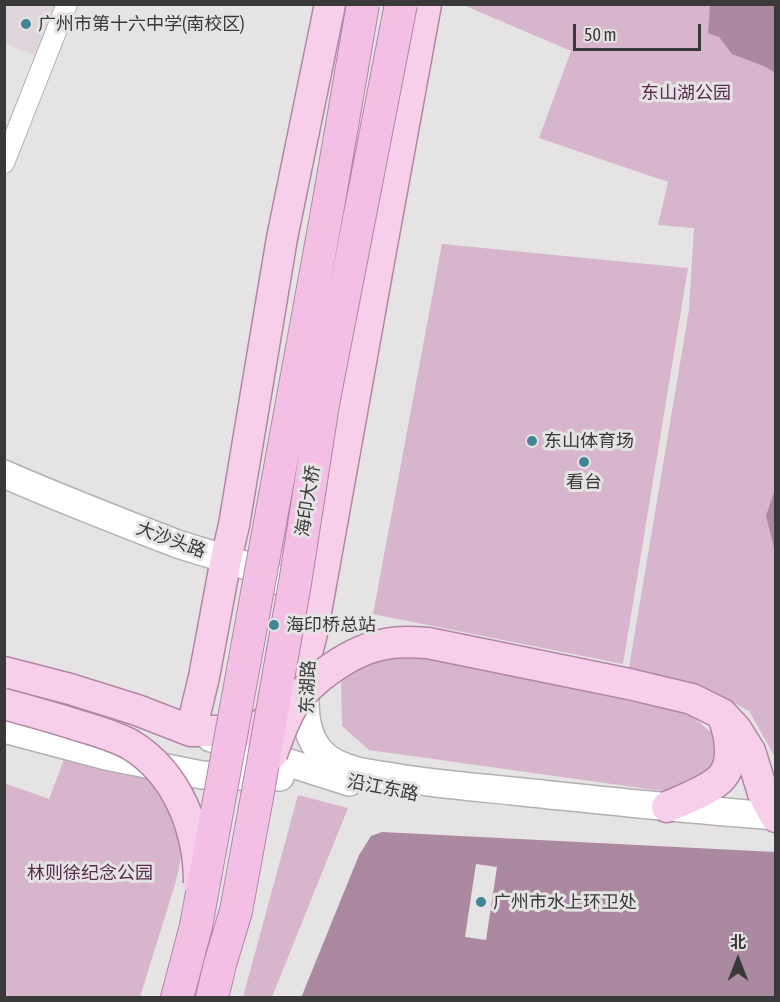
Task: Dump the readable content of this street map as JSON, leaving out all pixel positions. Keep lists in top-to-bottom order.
{
  "streets": {
    "highway": ["海印大桥"],
    "main road": ["大沙头路", "东湖路", "沿江东路"]
  },
  "crossings": [
    ["大沙头路", "东湖路"],
    ["东湖路", "沿江东路"]
  ],
  "parks": ["东山湖公园", "林则徐纪念公园"],
  "places": [
    "广州市第十六中学(南校区)",
    "东山体育场",
    "看台",
    "海印桥总站",
    "广州市水上环卫处"
  ],
  "scale_bar": "50 m",
  "north": "top"
}
